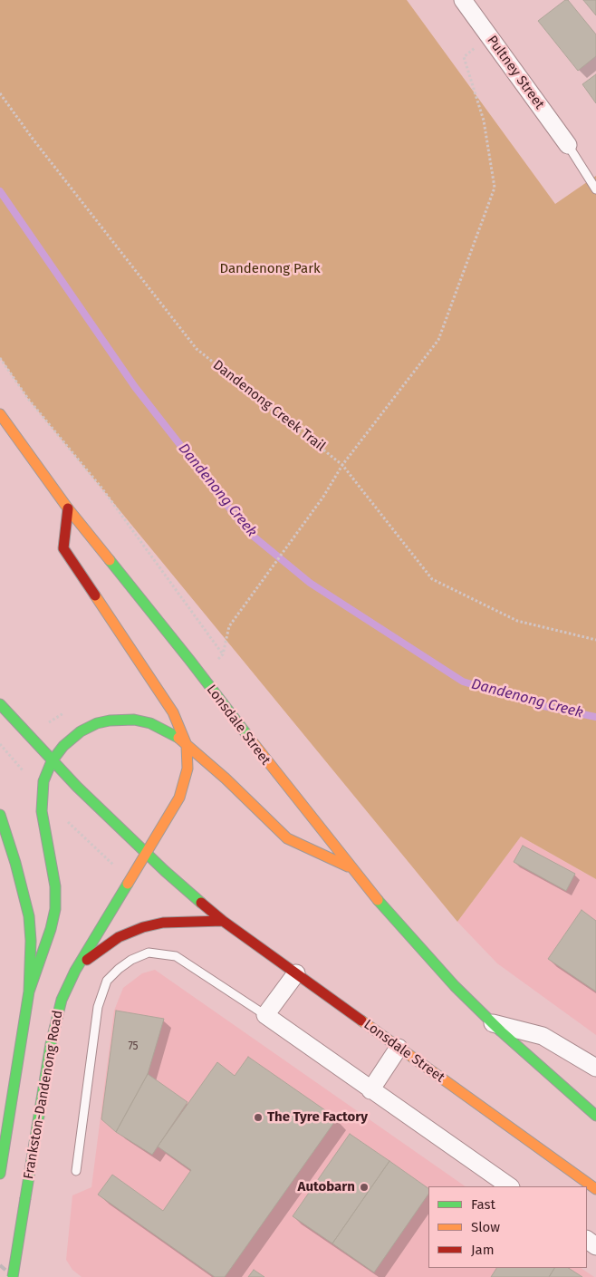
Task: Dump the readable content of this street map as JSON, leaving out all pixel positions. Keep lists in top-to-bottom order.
{
  "streets": {
    "highway": ["Lonsdale Street", "Frankston-Dandenong Road"],
    "street": ["Pultney Street"],
    "path": ["Dandenong Creek Trail"]
  },
  "crossings": [
    ["Lonsdale Street", "Frankston-Dandenong Road"]
  ],
  "water": ["Dandenong Creek"],
  "parks": ["Dandenong Park"],
  "places": ["The Tyre Factory", "Autobarn"],
  "house_numbers": ["75"],
  "legend": ["Fast", "Slow", "Jam"]
}
